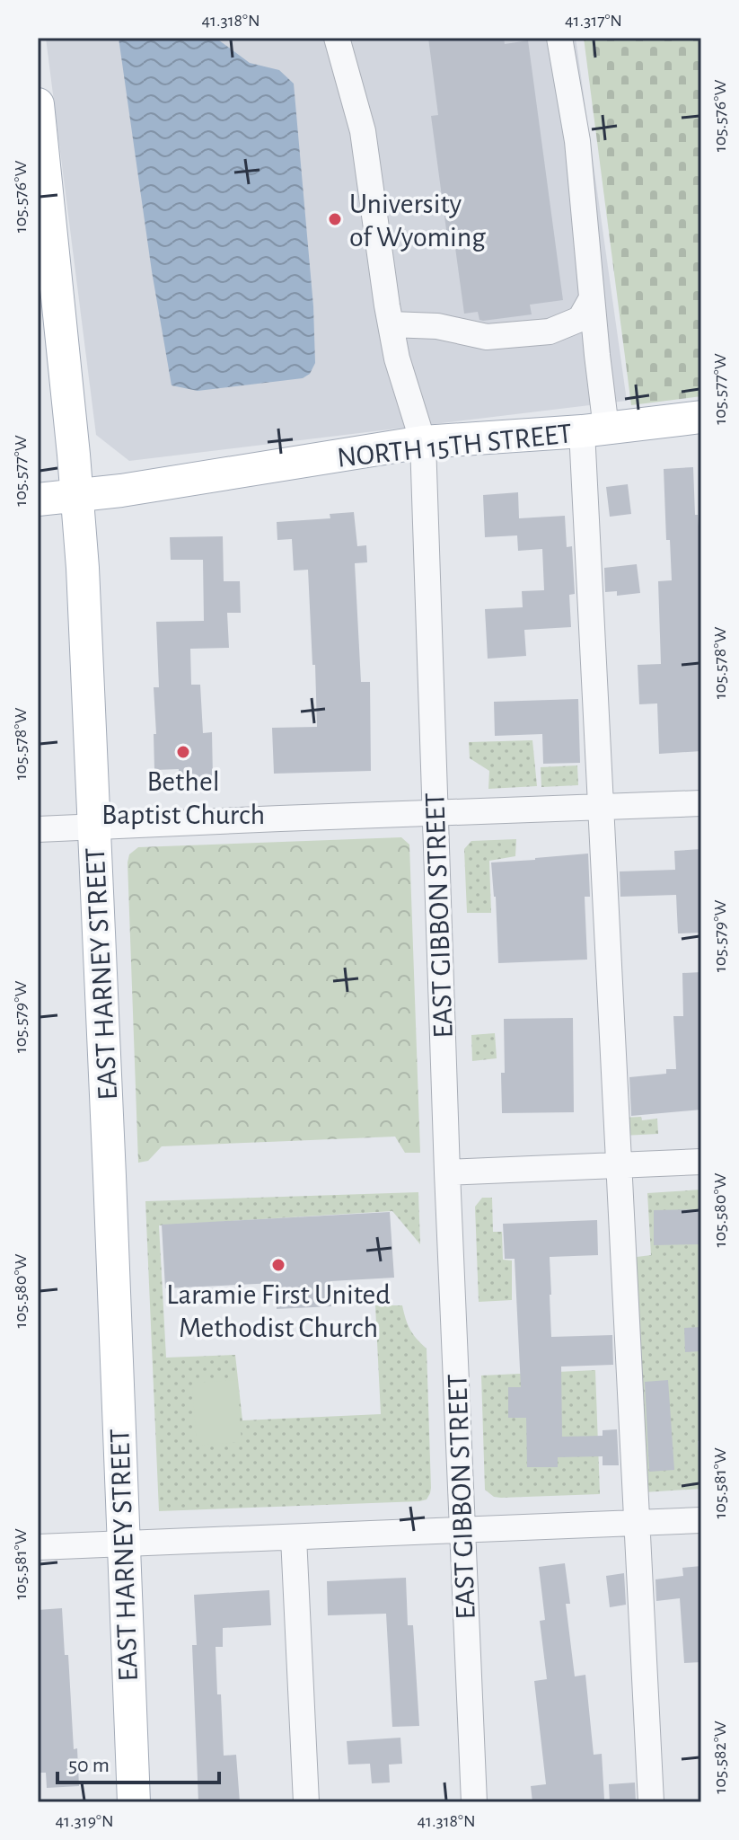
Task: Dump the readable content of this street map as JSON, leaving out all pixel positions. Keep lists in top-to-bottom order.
{
  "streets": {
    "main road": ["NORTH 15TH STREET", "EAST HARNEY STREET"],
    "street": ["EAST GIBBON STREET"]
  },
  "crossings": [
    ["NORTH 15TH STREET", "EAST GIBBON STREET"],
    ["NORTH 15TH STREET", "EAST HARNEY STREET"]
  ],
  "places": ["University of Wyoming", "Bethel Baptist Church", "Laramie First United Methodist Church"],
  "scale_bar": "50 m",
  "coordinates": [
    "41.318°N",
    "41.317°N",
    "105.576°W",
    "105.577°W",
    "105.578°W",
    "105.579°W",
    "105.580°W",
    "105.581°W",
    "105.582°W",
    "41.319°N"
  ]
}
